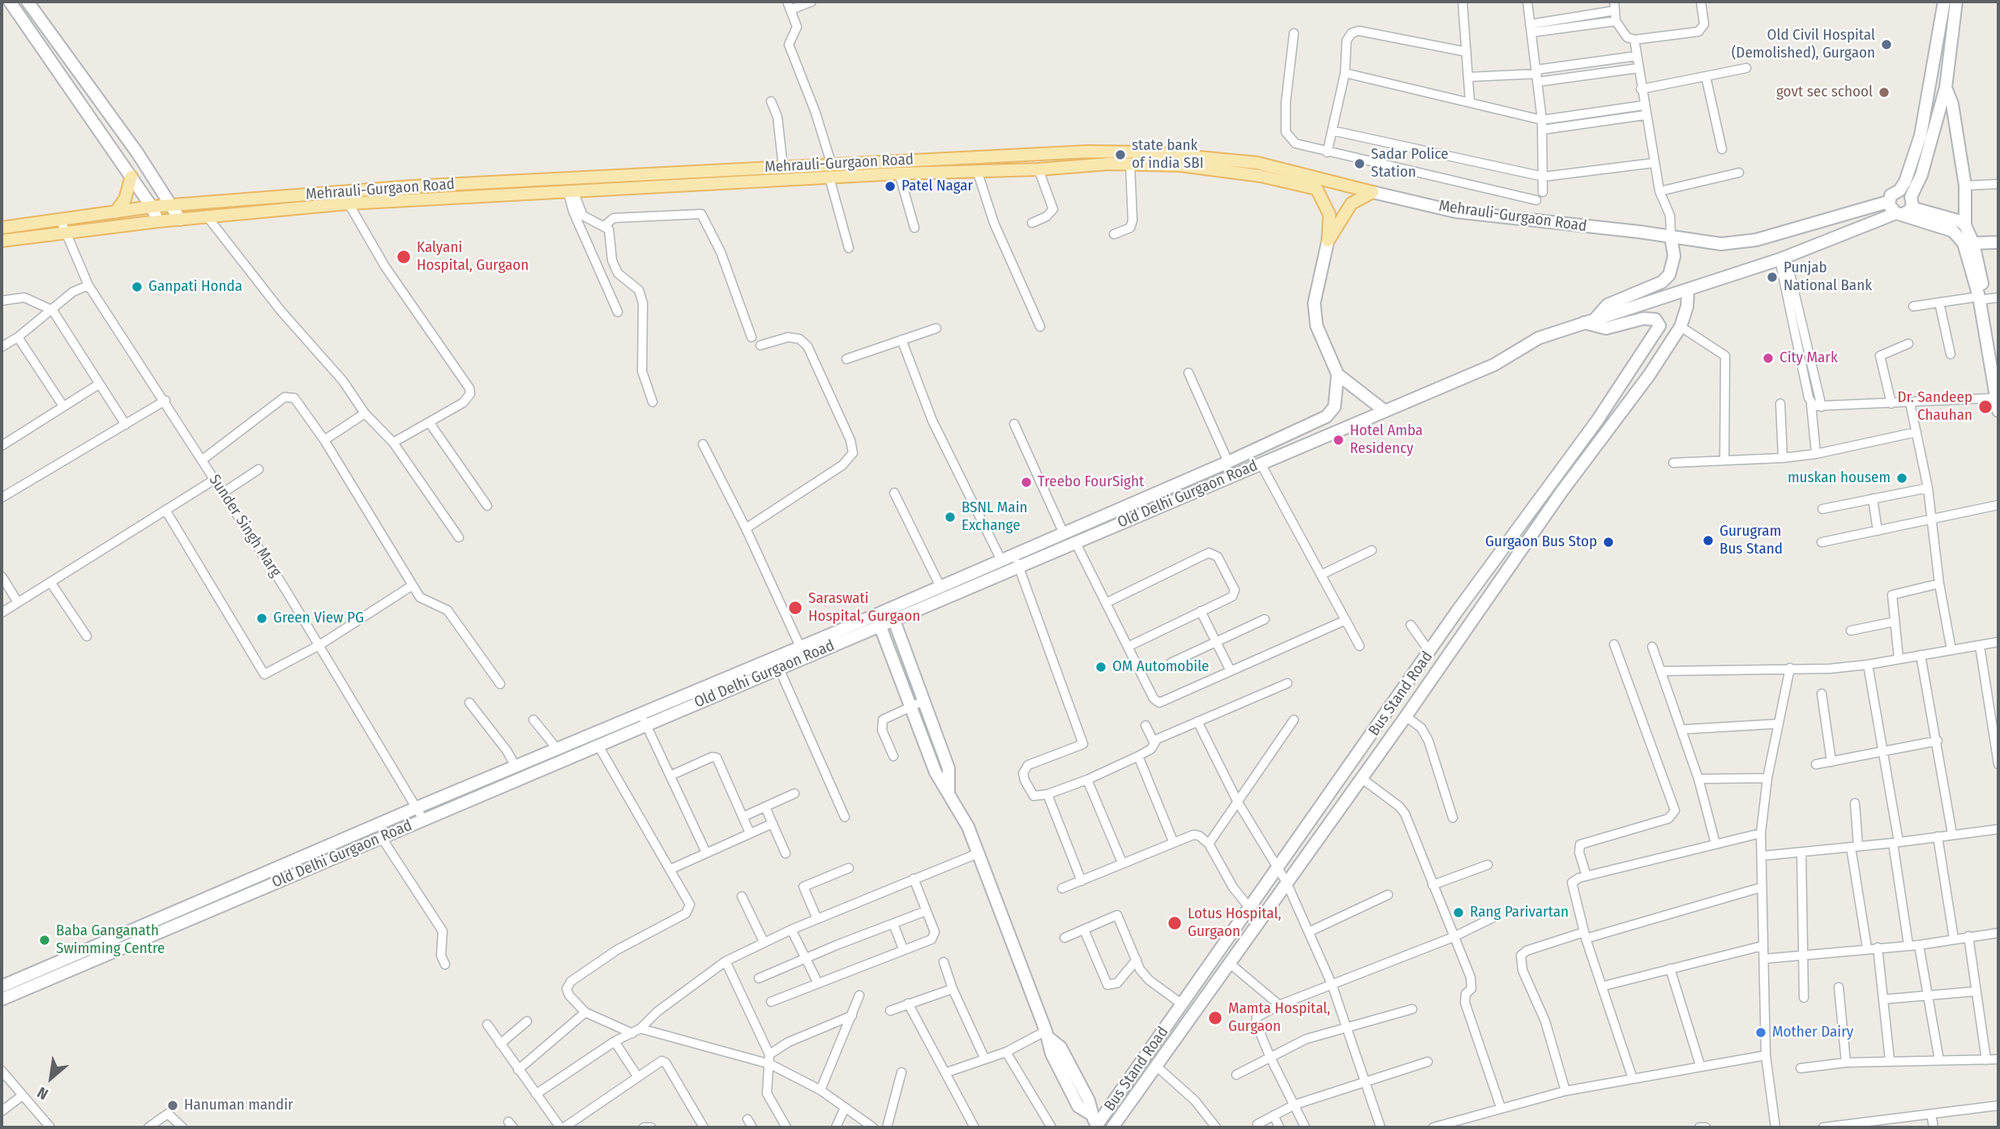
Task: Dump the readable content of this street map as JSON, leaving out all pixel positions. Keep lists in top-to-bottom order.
{
  "streets": {
    "main road": ["Mehrauli-Gurgaon Road", "Old Delhi Gurgaon Road", "Bus Stand Road"],
    "street": ["Sunder Singh Marg"]
  },
  "crossings": [
    ["Mehrauli-Gurgaon Road", "Sunder Singh Marg"],
    ["Old Delhi Gurgaon Road", "Sunder Singh Marg"],
    ["Old Delhi Gurgaon Road", "Bus Stand Road"]
  ],
  "places": [
    "Old Civil Hospital (Demolished), Gurgaon",
    "govt sec school",
    "state bank of india SBI",
    "Sadar Police Station",
    "Patel Nagar",
    "Kalyani Hospital, Gurgaon",
    "Punjab National Bank",
    "Ganpati Honda",
    "City Mark",
    "Dr. Sandeep Chauhan",
    "Hotel Amba Residency",
    "muskan housem",
    "Treebo FourSight",
    "BSNL Main Exchange",
    "Gurugram Bus Stand",
    "Gurgaon Bus Stop",
    "Saraswati Hospital, Gurgaon",
    "Green View PG",
    "OM Automobile",
    "Rang Parivartan",
    "Lotus Hospital, Gurgaon",
    "Baba Ganganath Swimming Centre",
    "Mamta Hospital, Gurgaon",
    "Mother Dairy",
    "Hanuman mandir"
  ],
  "north": "bottom left"
}
